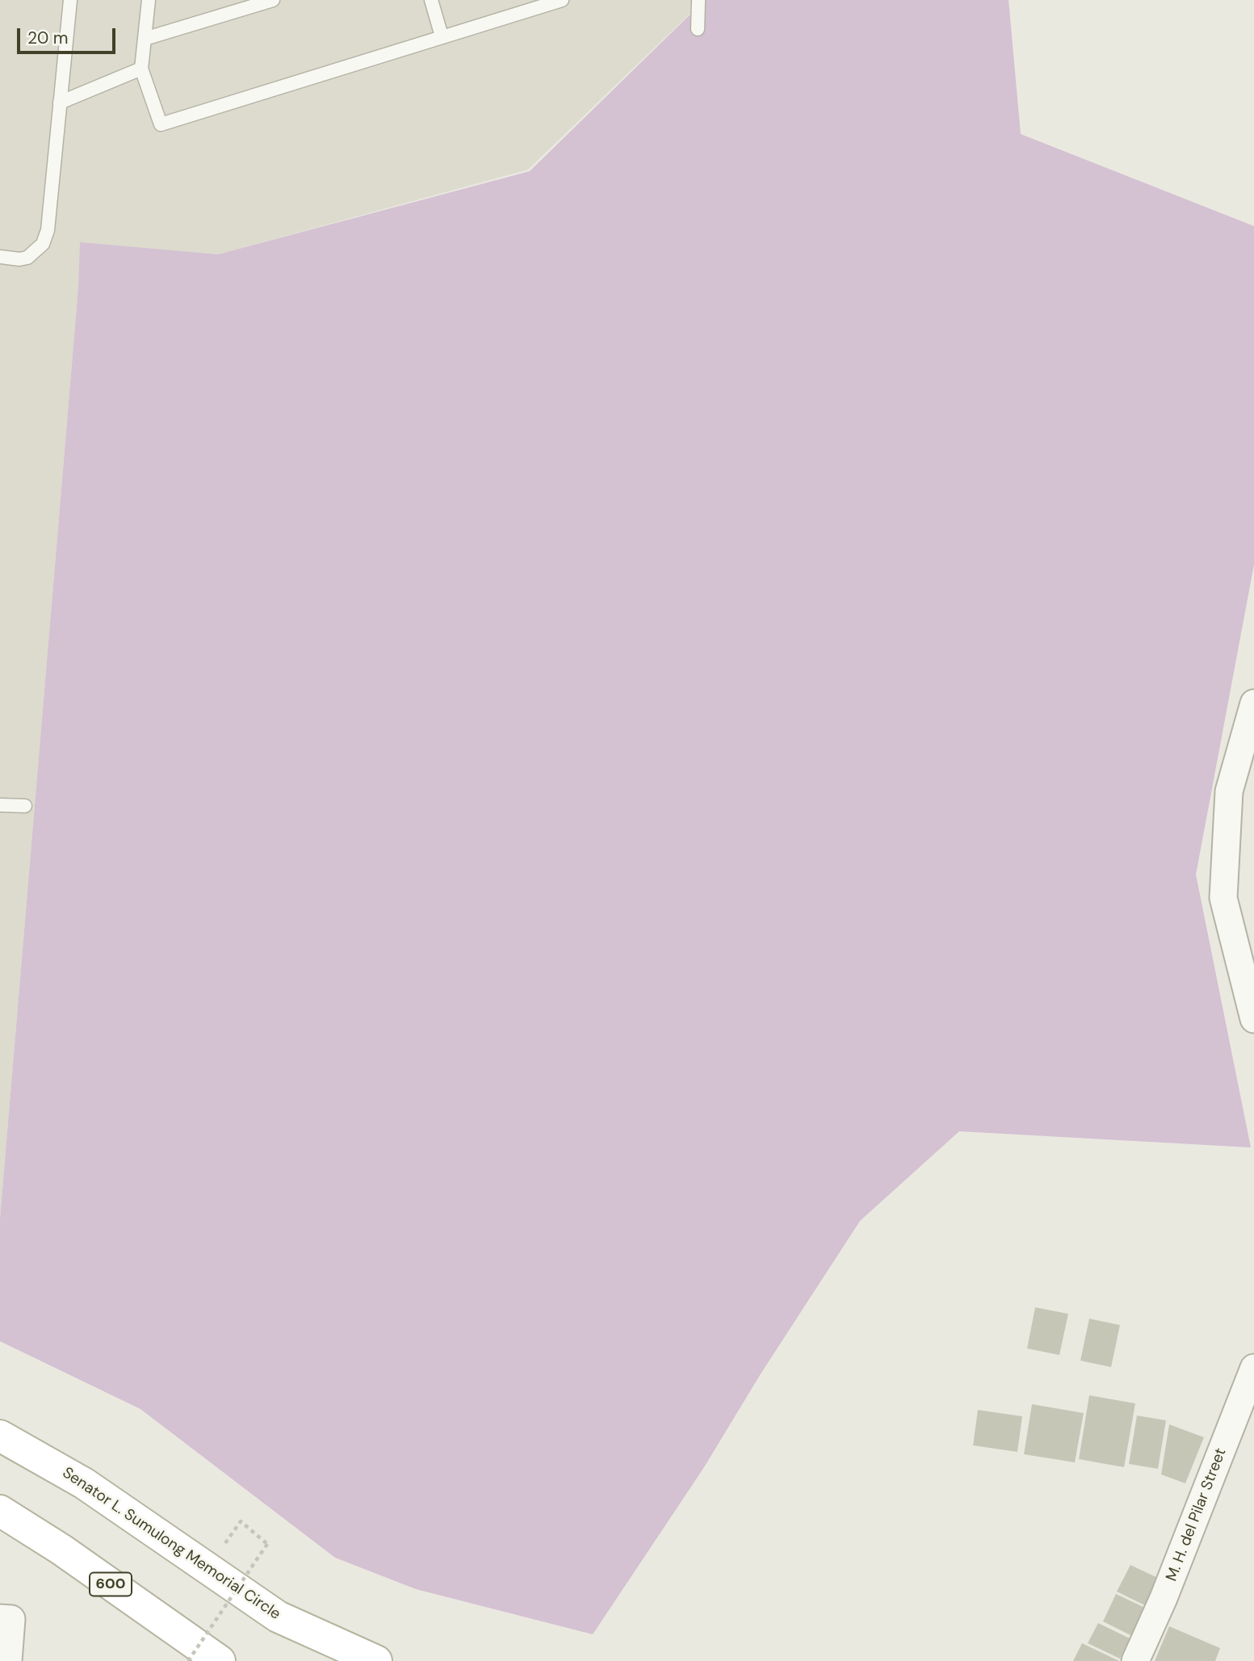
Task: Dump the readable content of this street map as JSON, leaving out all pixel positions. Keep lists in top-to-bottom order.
{
  "streets": {
    "main road": ["Senator L. Sumulong Memorial Circle", "600"],
    "street": ["M. H. del Pilar Street"]
  },
  "scale_bar": "20 m"
}
